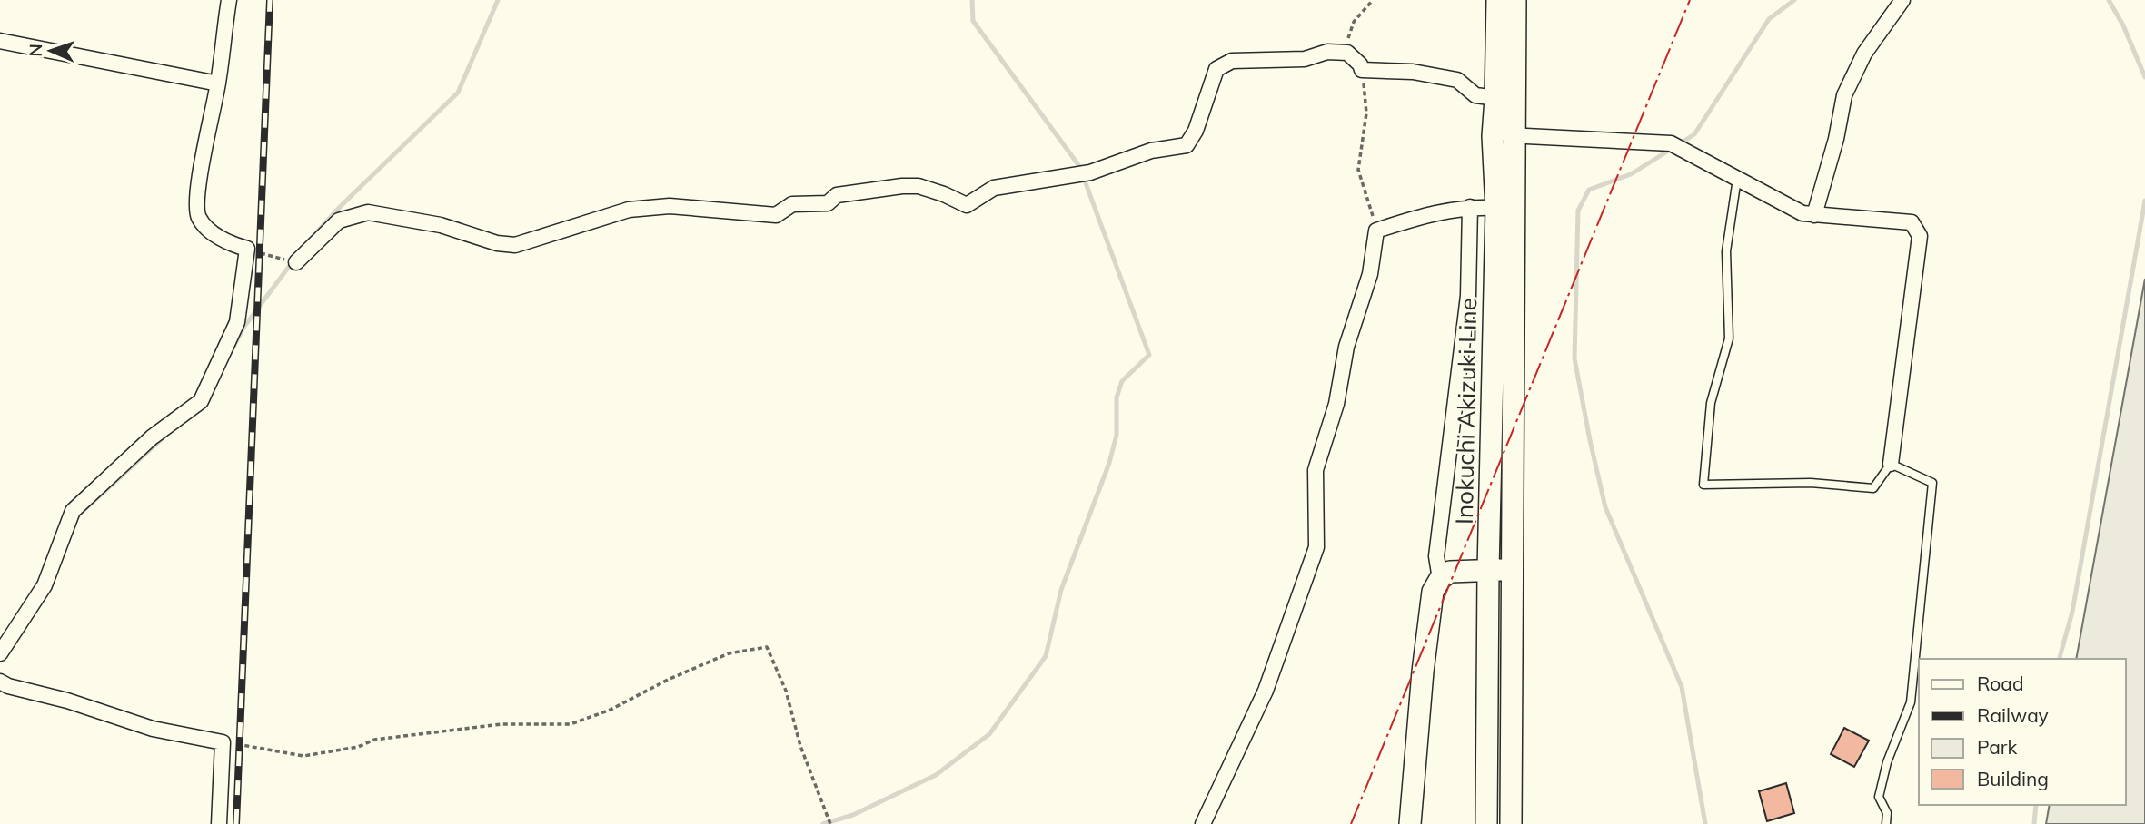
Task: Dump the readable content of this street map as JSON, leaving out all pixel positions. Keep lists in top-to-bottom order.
{
  "streets": {
    "main road": ["Inokuchi Akizuki Line"]
  },
  "legend": [
    "Road",
    "Railway",
    "Park",
    "Building"
  ],
  "north": "left"
}
